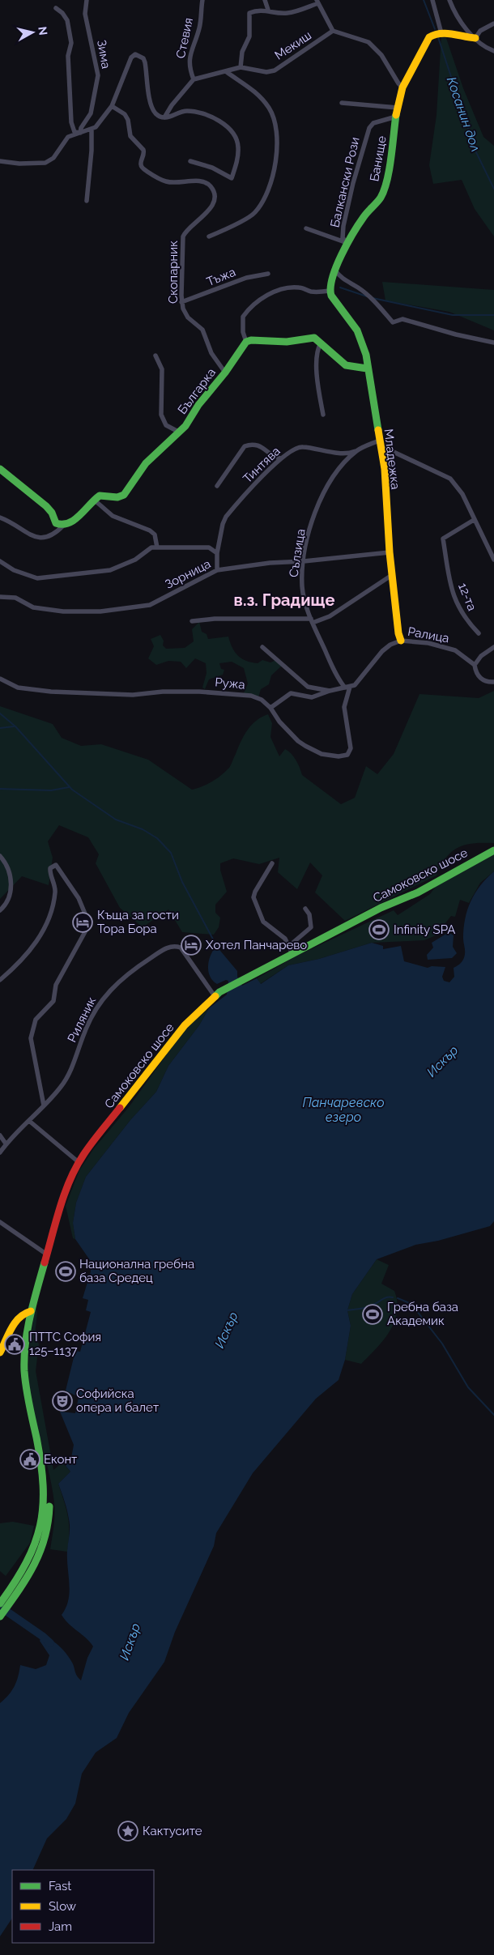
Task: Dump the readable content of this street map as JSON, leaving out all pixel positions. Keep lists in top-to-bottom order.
{
  "streets": {
    "street": [
      "Стевия",
      "Мекиш",
      "Зима",
      "Банище",
      "Балкански Рози",
      "Скопарник",
      "Тъжа",
      "Българка",
      "Младежка",
      "Тинтява",
      "Сълзица",
      "Зорница",
      "12-та",
      "Ралица",
      "Ружа",
      "Самоковско шосе",
      "Риляник"
    ]
  },
  "crossings": [
    ["Стевия", "Мекиш"],
    ["Банище", "Балкански Рози"],
    ["Банище", "Младежка"],
    ["Скопарник", "Тъжа"],
    ["Скопарник", "Българка"],
    ["Младежка", "Сълзица"],
    ["Младежка", "Зорница"],
    ["Младежка", "Ралица"],
    ["Тинтява", "Сълзица"],
    ["Тинтява", "Зорница"],
    ["Сълзица", "Зорница"],
    ["Сълзица", "Ралица"],
    ["Сълзица", "Ружа"],
    ["Ралица", "Ружа"],
    ["Самоковско шосе", "Риляник"]
  ],
  "districts": ["в.з. Градище"],
  "water": ["Косанин дол", "Искър", "Панчаревско езеро"],
  "places": {
    "hotel": ["Къща за гости Тора Бора", "Хотел Панчарево"],
    "sports": ["Infinity SPA", "Национална гребна база Средец", "Гребна база Академик"],
    "public building": ["ПТТС София 125–1137", "Еконт"],
    "theatre": ["Софийска опера и балет"],
    "place": ["Кактусите"]
  },
  "legend": ["Fast", "Slow", "Jam"],
  "north": "right"
}
